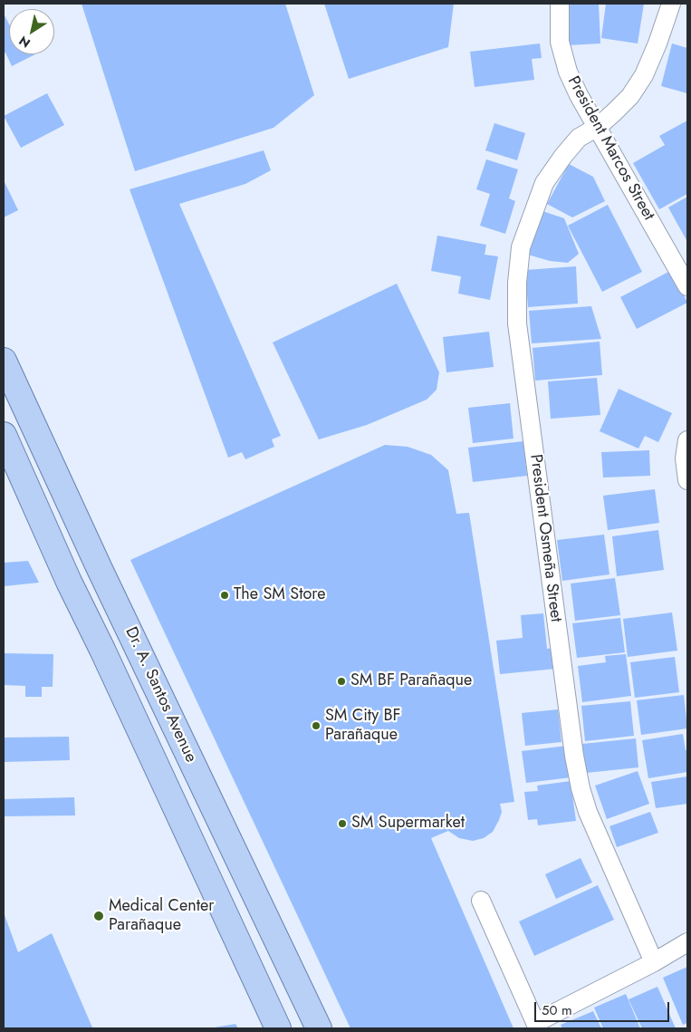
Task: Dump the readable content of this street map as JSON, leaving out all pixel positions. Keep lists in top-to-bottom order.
{
  "streets": {
    "main road": ["Dr. A. Santos Avenue"],
    "street": ["President Marcos Street", "President Osmeña Street"]
  },
  "crossings": [
    ["President Marcos Street", "President Osmeña Street"]
  ],
  "places": [
    "The SM Store",
    "SM BF Parañaque",
    "SM City BF Parañaque",
    "SM Supermarket",
    "Medical Center Parañaque"
  ],
  "scale_bar": "50 m",
  "north": "bottom left"
}
